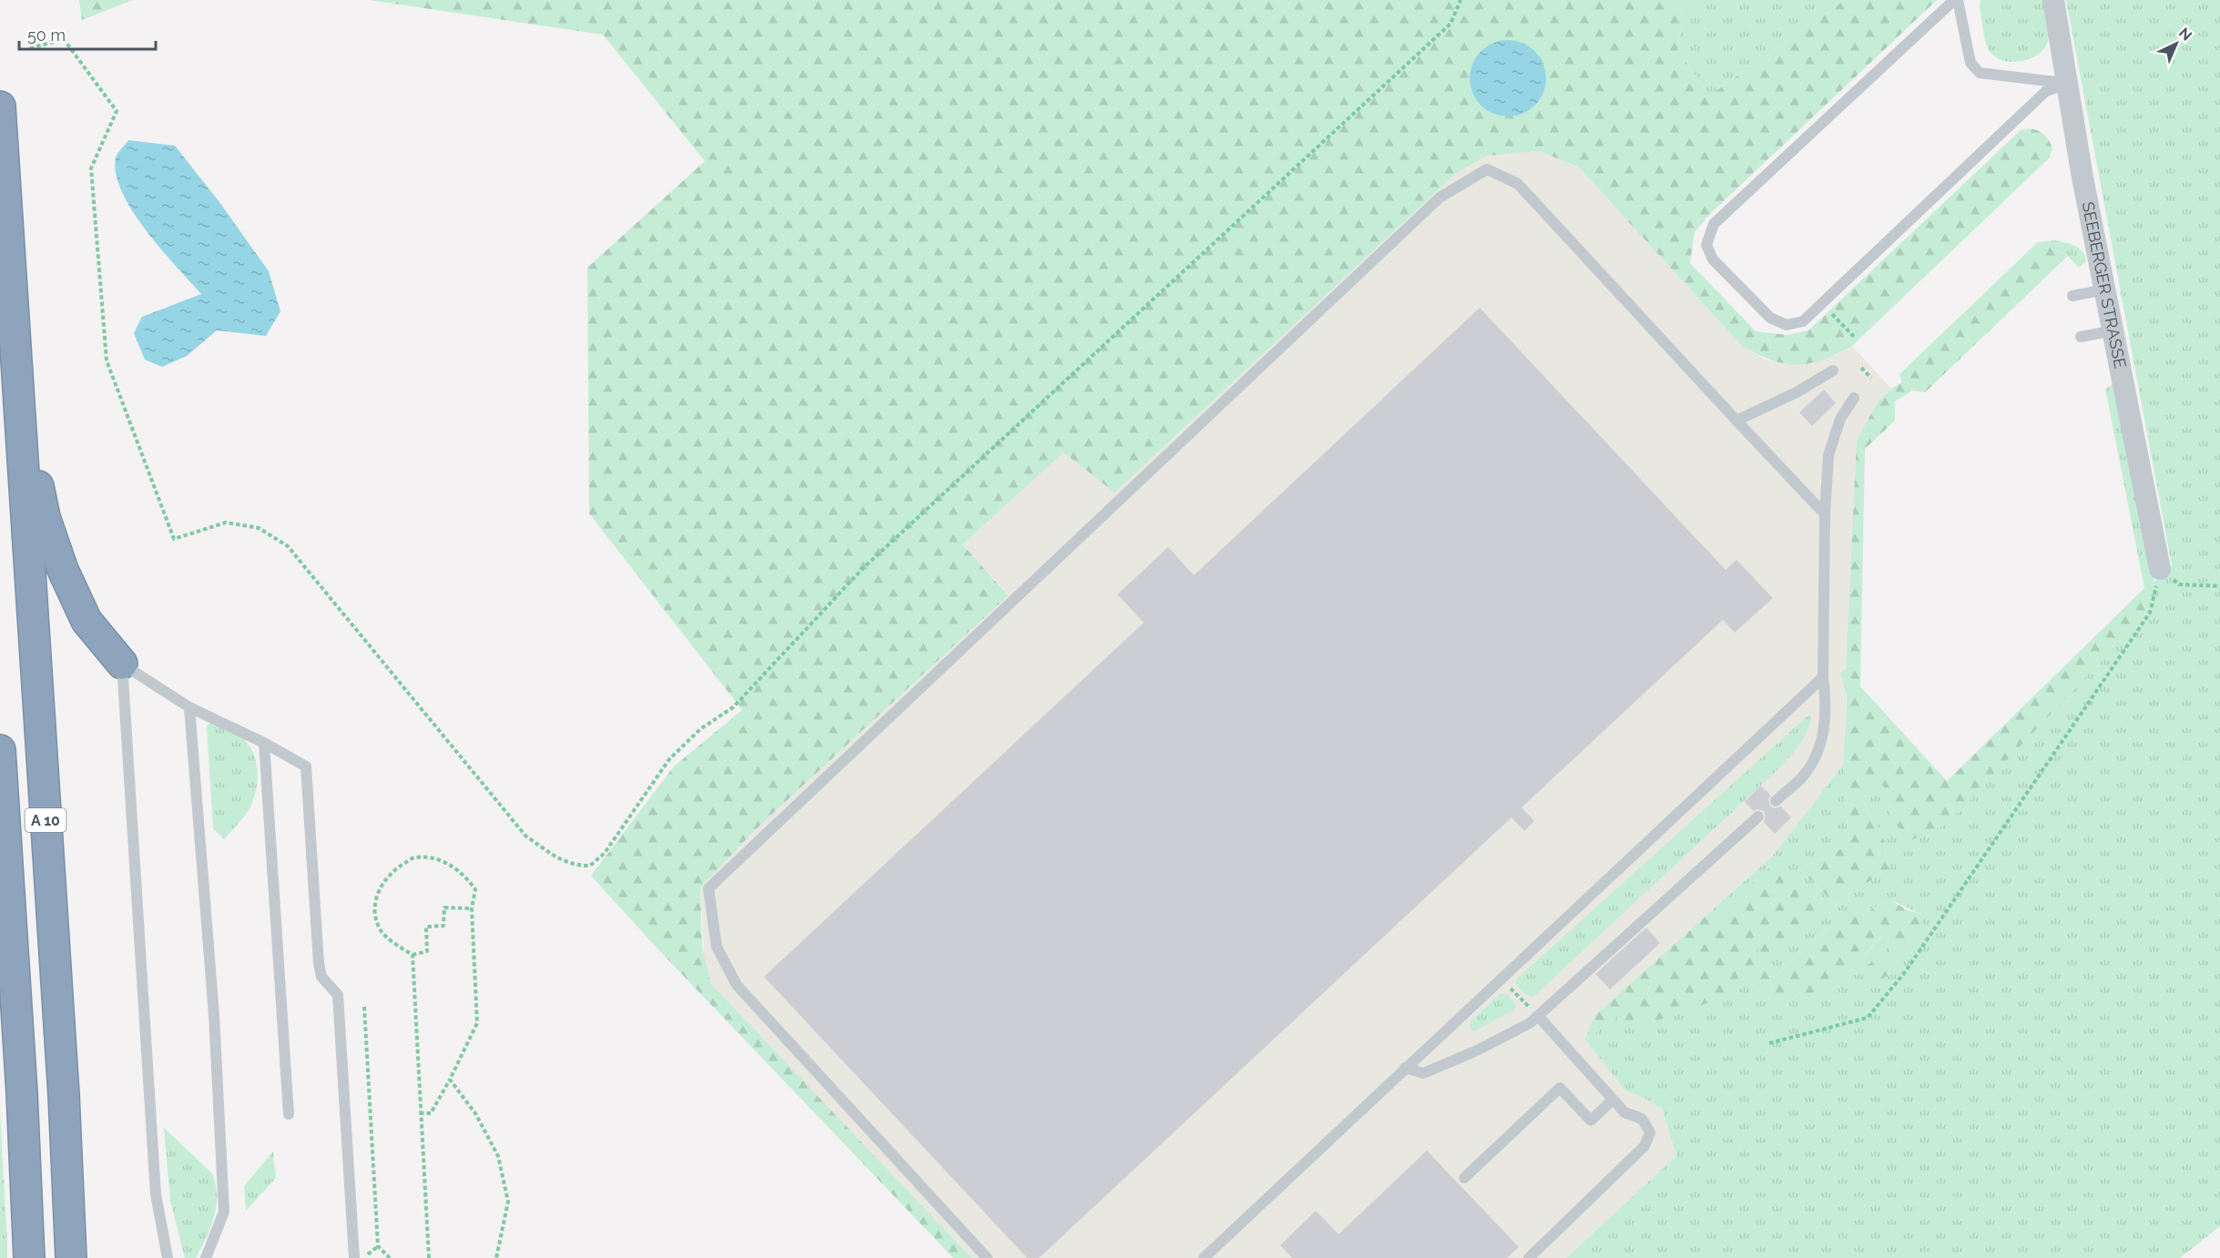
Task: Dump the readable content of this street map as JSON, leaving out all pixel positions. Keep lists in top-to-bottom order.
{
  "streets": {
    "highway": ["A 10"],
    "street": ["SEEBERGER STRASSE"]
  },
  "scale_bar": "50 m",
  "north": "top right"
}
